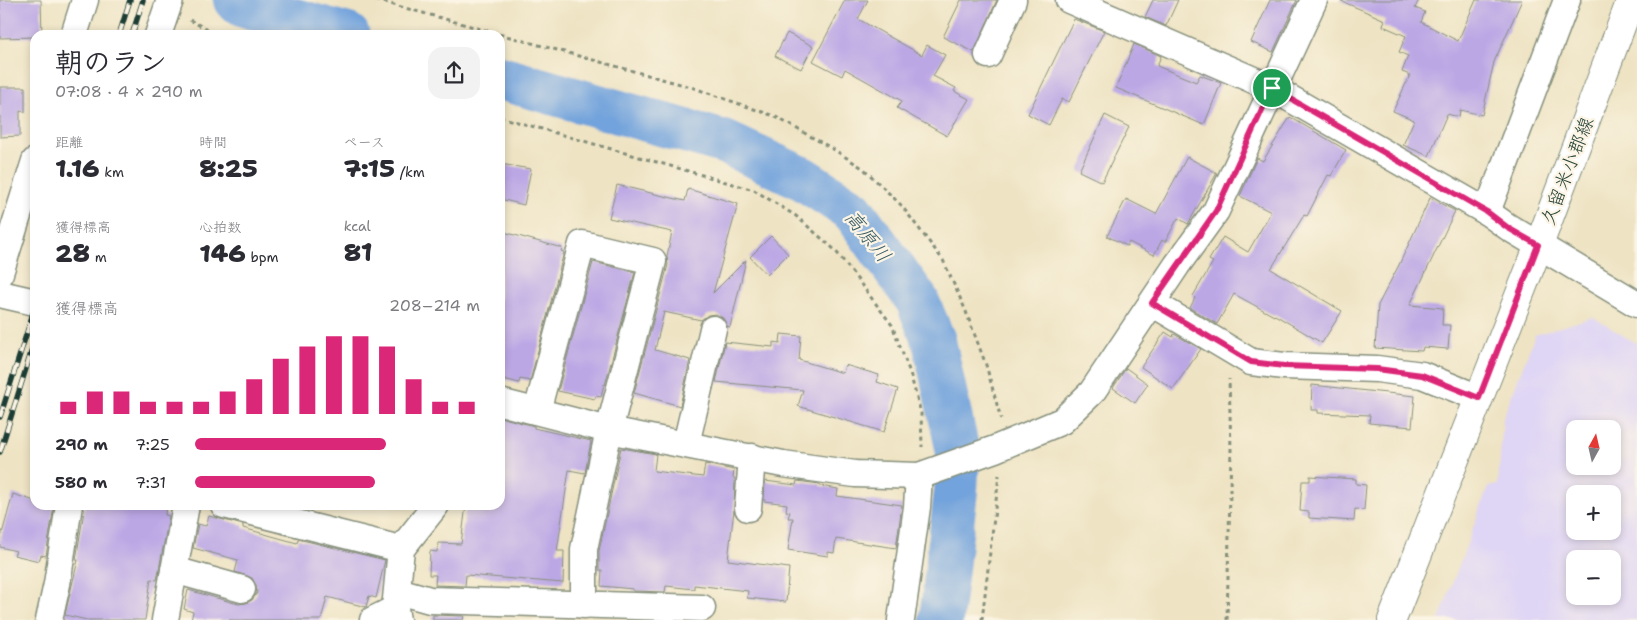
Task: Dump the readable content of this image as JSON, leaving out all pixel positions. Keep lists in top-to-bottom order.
{
  "streets": {
    "main road": ["久留米小郡線"]
  },
  "water": ["高原川"],
  "north": "top",
  "page": {
    "heading": ["朝のラン", "07:08 · 4 × 290 m"],
    "stats": [
      ["距離", "1.16 km"],
      ["時間", "8:25"],
      ["ペース", "7:15 /km"],
      ["獲得標高", "28 m"],
      ["心拍数", "146 bpm"],
      ["kcal", "81"]
    ],
    "chart": ["獲得標高", "208–214 m"],
    "map_buttons": ["+", "−"],
    "list": [
      {
        "name": "290 m",
        "note": "7:25"
      },
      {
        "name": "580 m",
        "note": "7:31"
      }
    ]
  }
}
